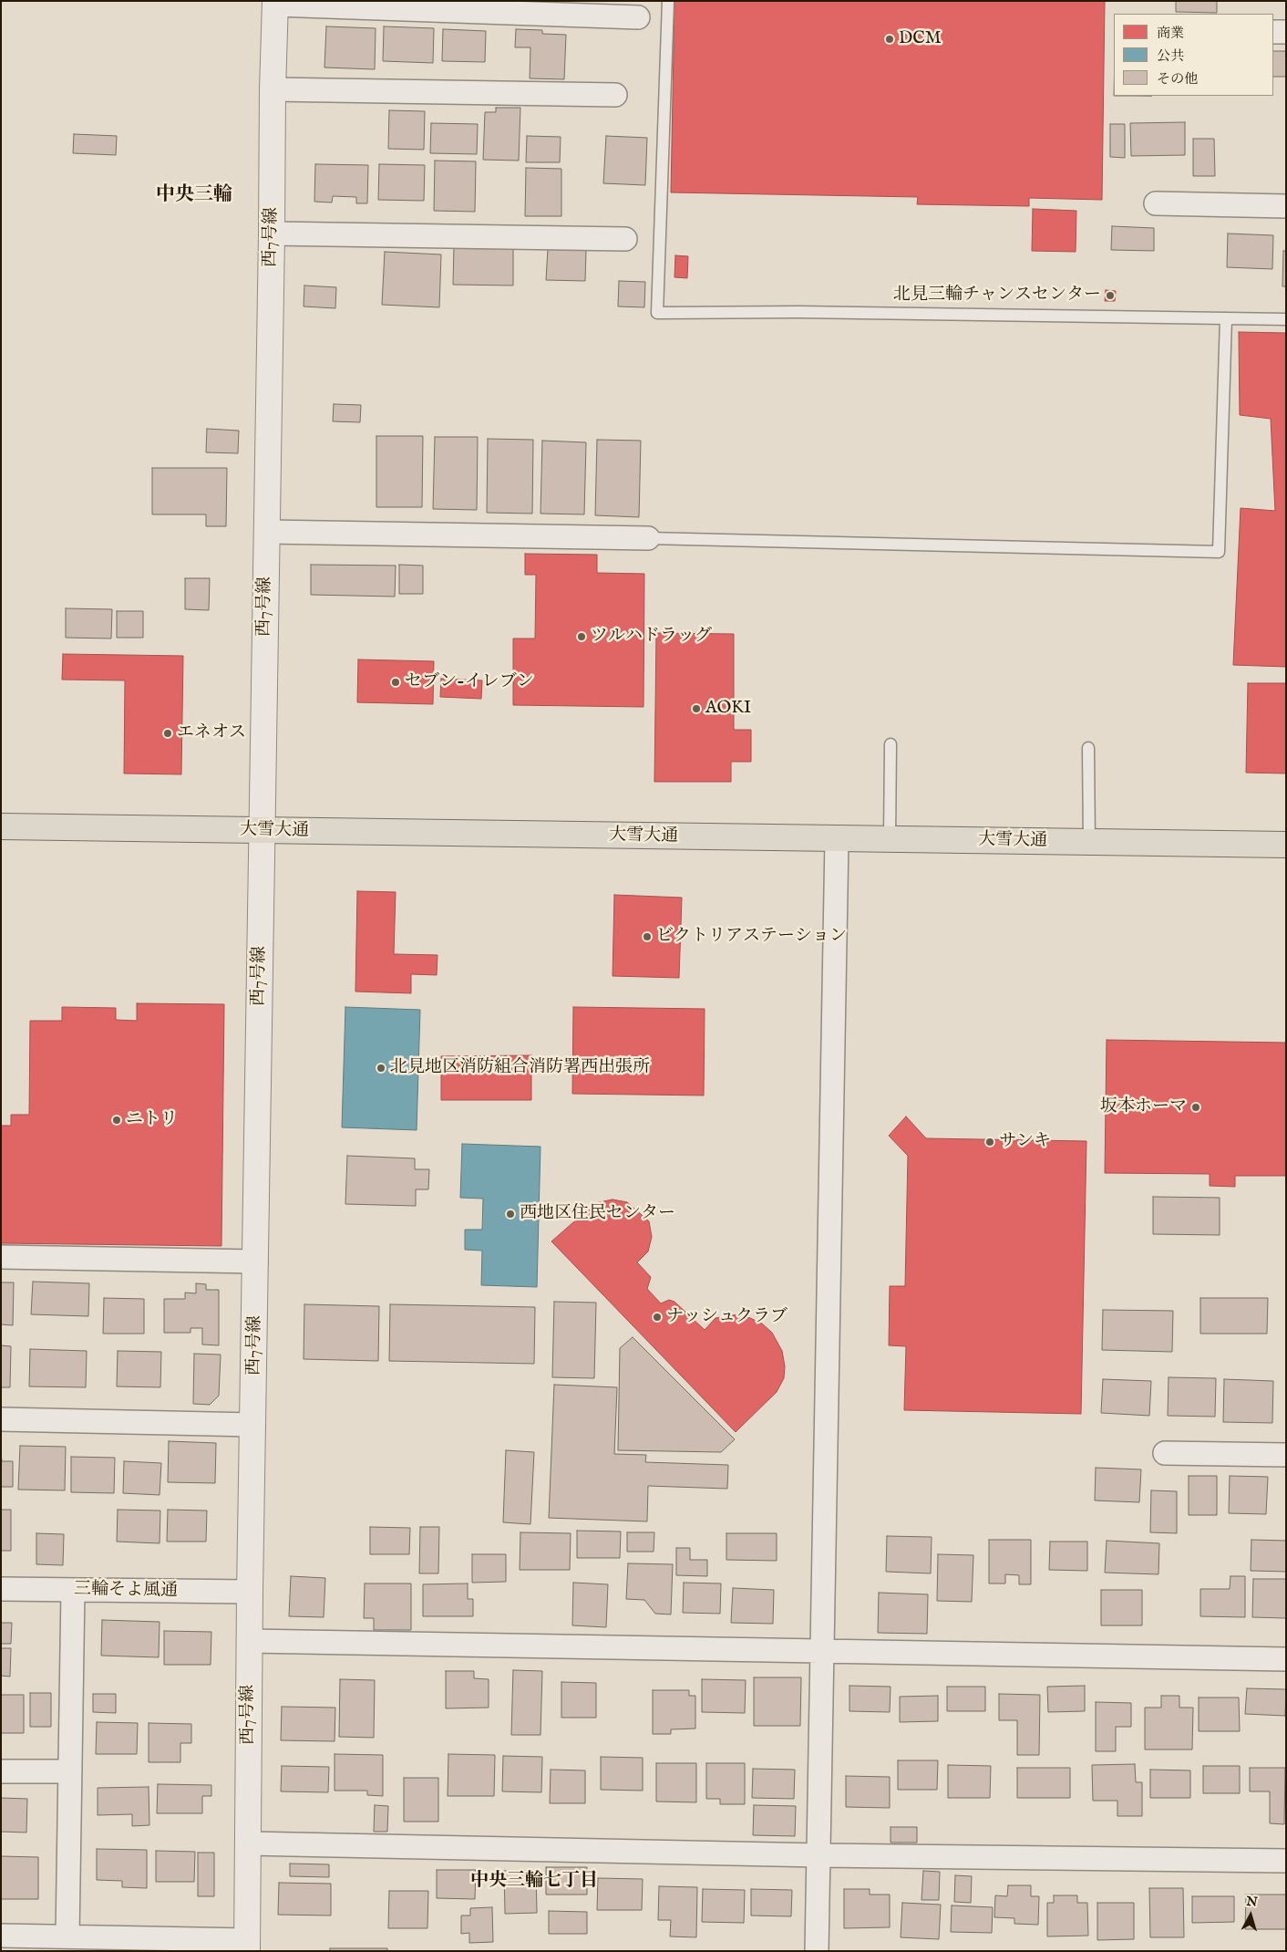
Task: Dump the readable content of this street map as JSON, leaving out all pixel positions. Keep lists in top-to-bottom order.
{
  "streets": {
    "highway": ["大雪大通"],
    "street": ["西7号線", "三輪そよ風通"]
  },
  "crossings": [
    ["西7号線", "大雪大通"],
    ["西7号線", "三輪そよ風通"]
  ],
  "districts": ["中央三輪", "中央三輪七丁目"],
  "places": [
    "DCM",
    "北見三輪チャンスセンター",
    "ツルハドラッグ",
    "セブン-イレブン",
    "AOKI",
    "エネオス",
    "ビクトリアステーション",
    "北見地区消防組合消防署西出張所",
    "坂本ホーマ",
    "ニトリ",
    "サンキ",
    "西地区住民センター",
    "ナッシュクラブ"
  ],
  "legend": ["商業", "公共", "その他"],
  "north": "top"
}
